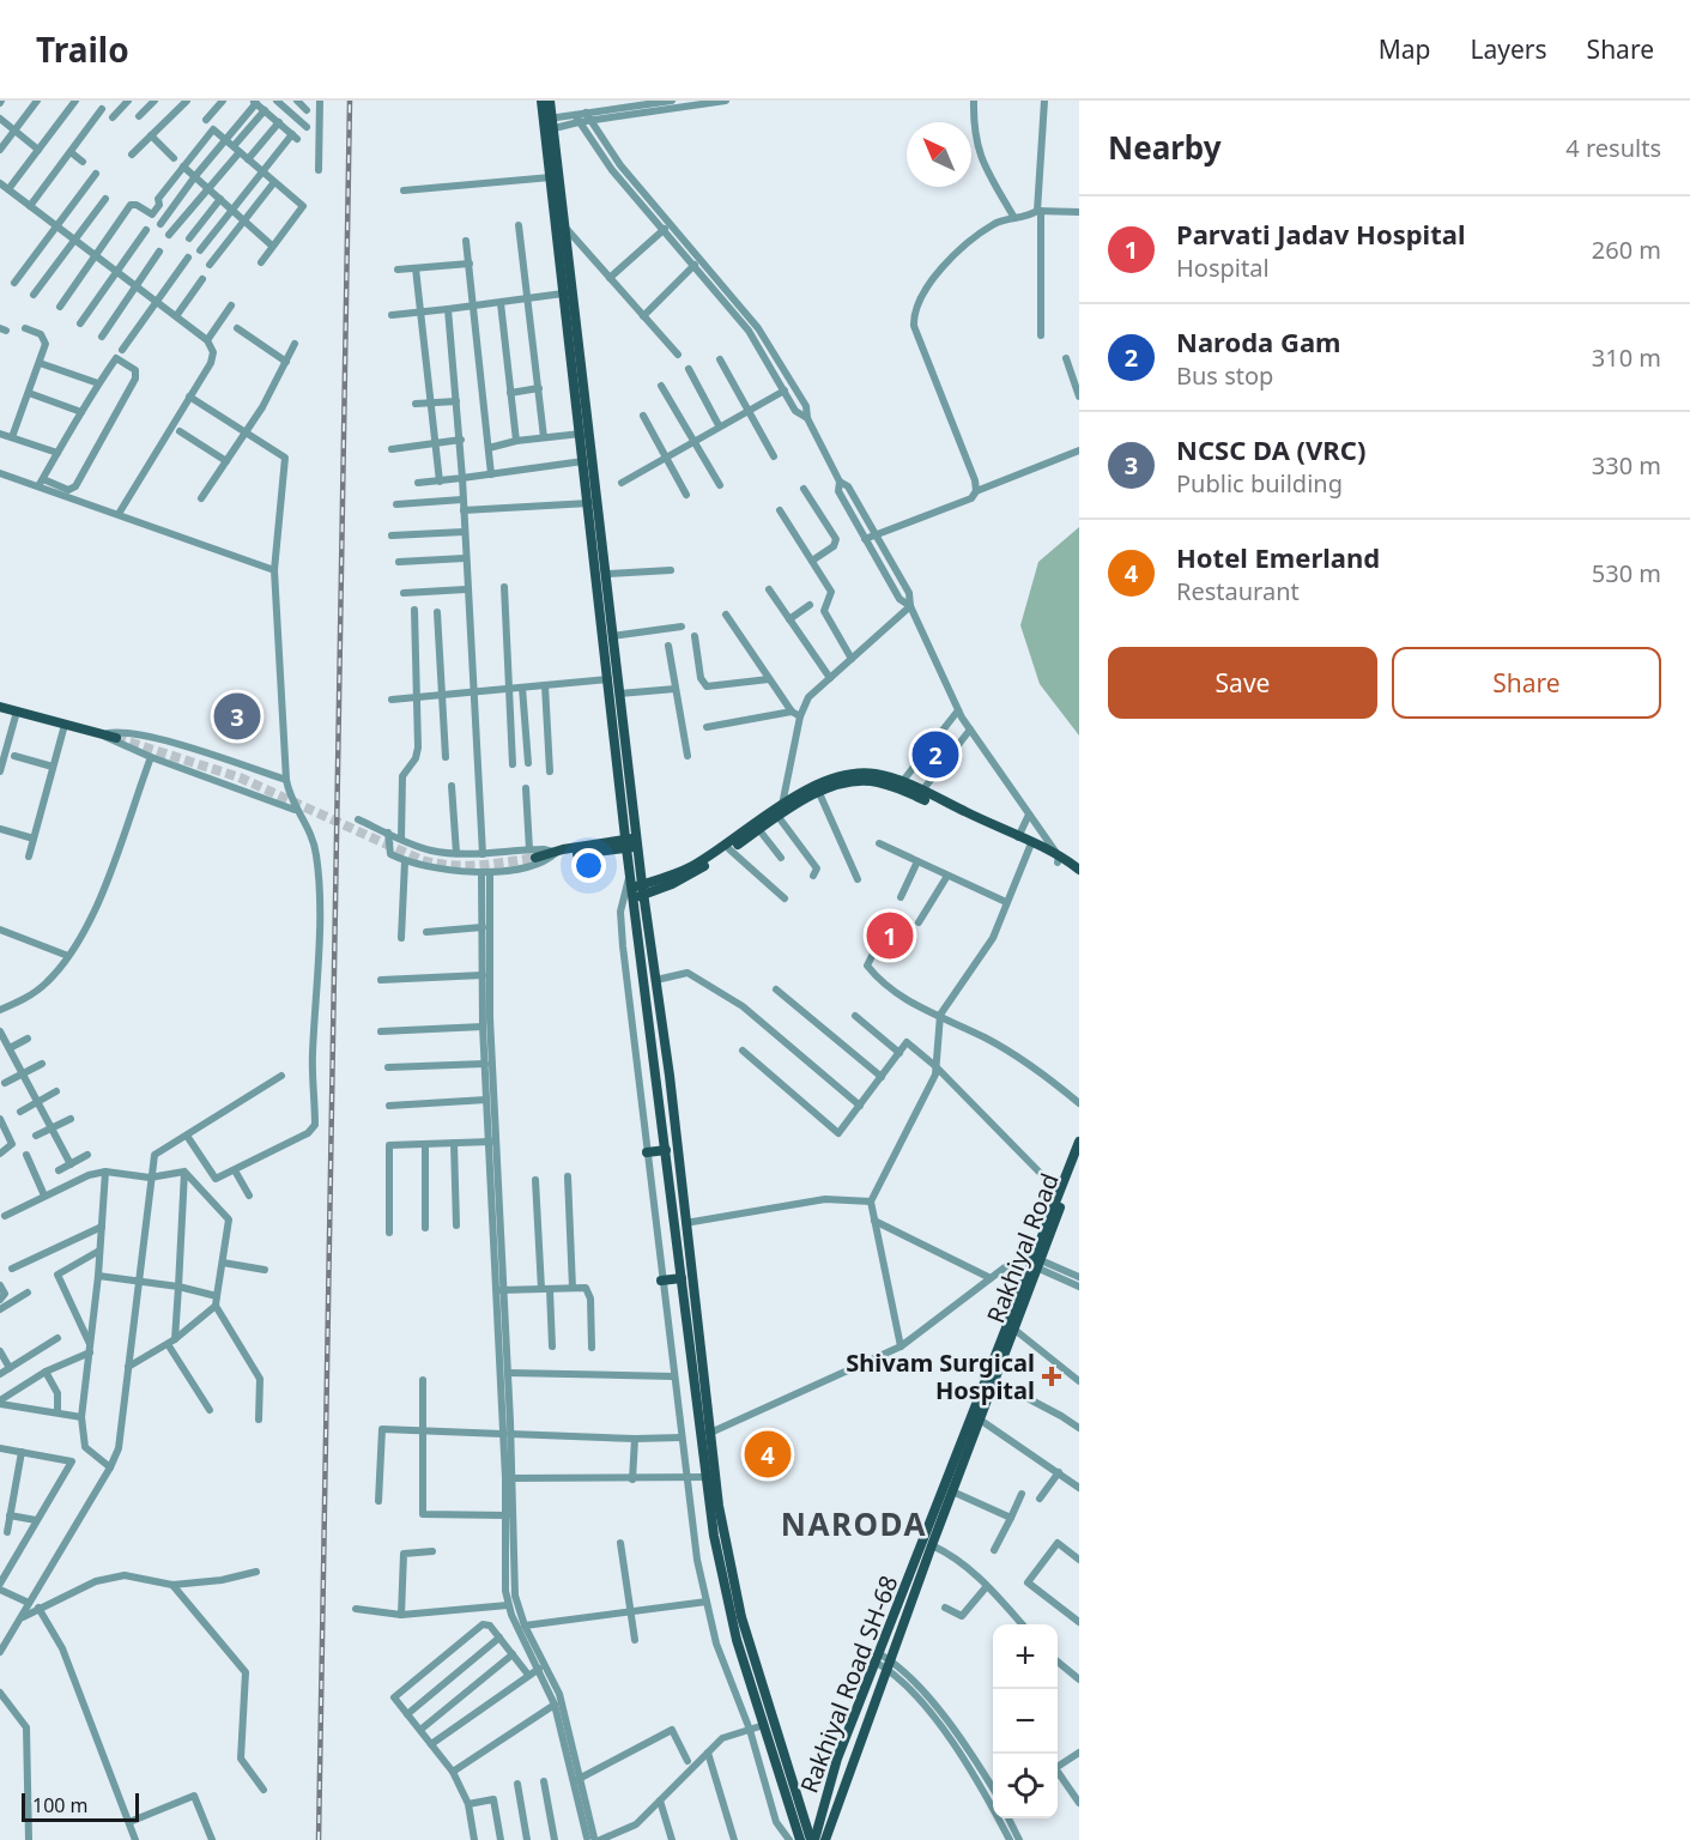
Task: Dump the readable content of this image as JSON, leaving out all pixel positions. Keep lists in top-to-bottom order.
{
  "streets": {
    "main road": ["Rakhiyal Road", "Rakhiyal Road SH-68"]
  },
  "crossings": [
    ["Rakhiyal Road", "Rakhiyal Road SH-68"]
  ],
  "districts": ["NARODA"],
  "places": {
    "health": ["Shivam Surgical Hospital"]
  },
  "scale_bar": "100 m",
  "north": "top left",
  "page": {
    "header": "Trailo",
    "nav": ["Map", "Layers", "Share"],
    "heading": ["Nearby", "4 results"],
    "list": [
      {
        "mark": "1",
        "name": "Parvati Jadav Hospital",
        "note": "Hospital",
        "value": "260 m"
      },
      {
        "mark": "2",
        "name": "Naroda Gam",
        "note": "Bus stop",
        "value": "310 m"
      },
      {
        "mark": "3",
        "name": "NCSC DA (VRC)",
        "note": "Public building",
        "value": "330 m"
      },
      {
        "mark": "4",
        "name": "Hotel Emerland",
        "note": "Restaurant",
        "value": "530 m"
      }
    ],
    "buttons": ["Save", "Share"],
    "pins": [
      "3",
      "2",
      "1",
      "4"
    ],
    "map_buttons": ["+", "−"],
    "scale": "100 m"
  }
}
